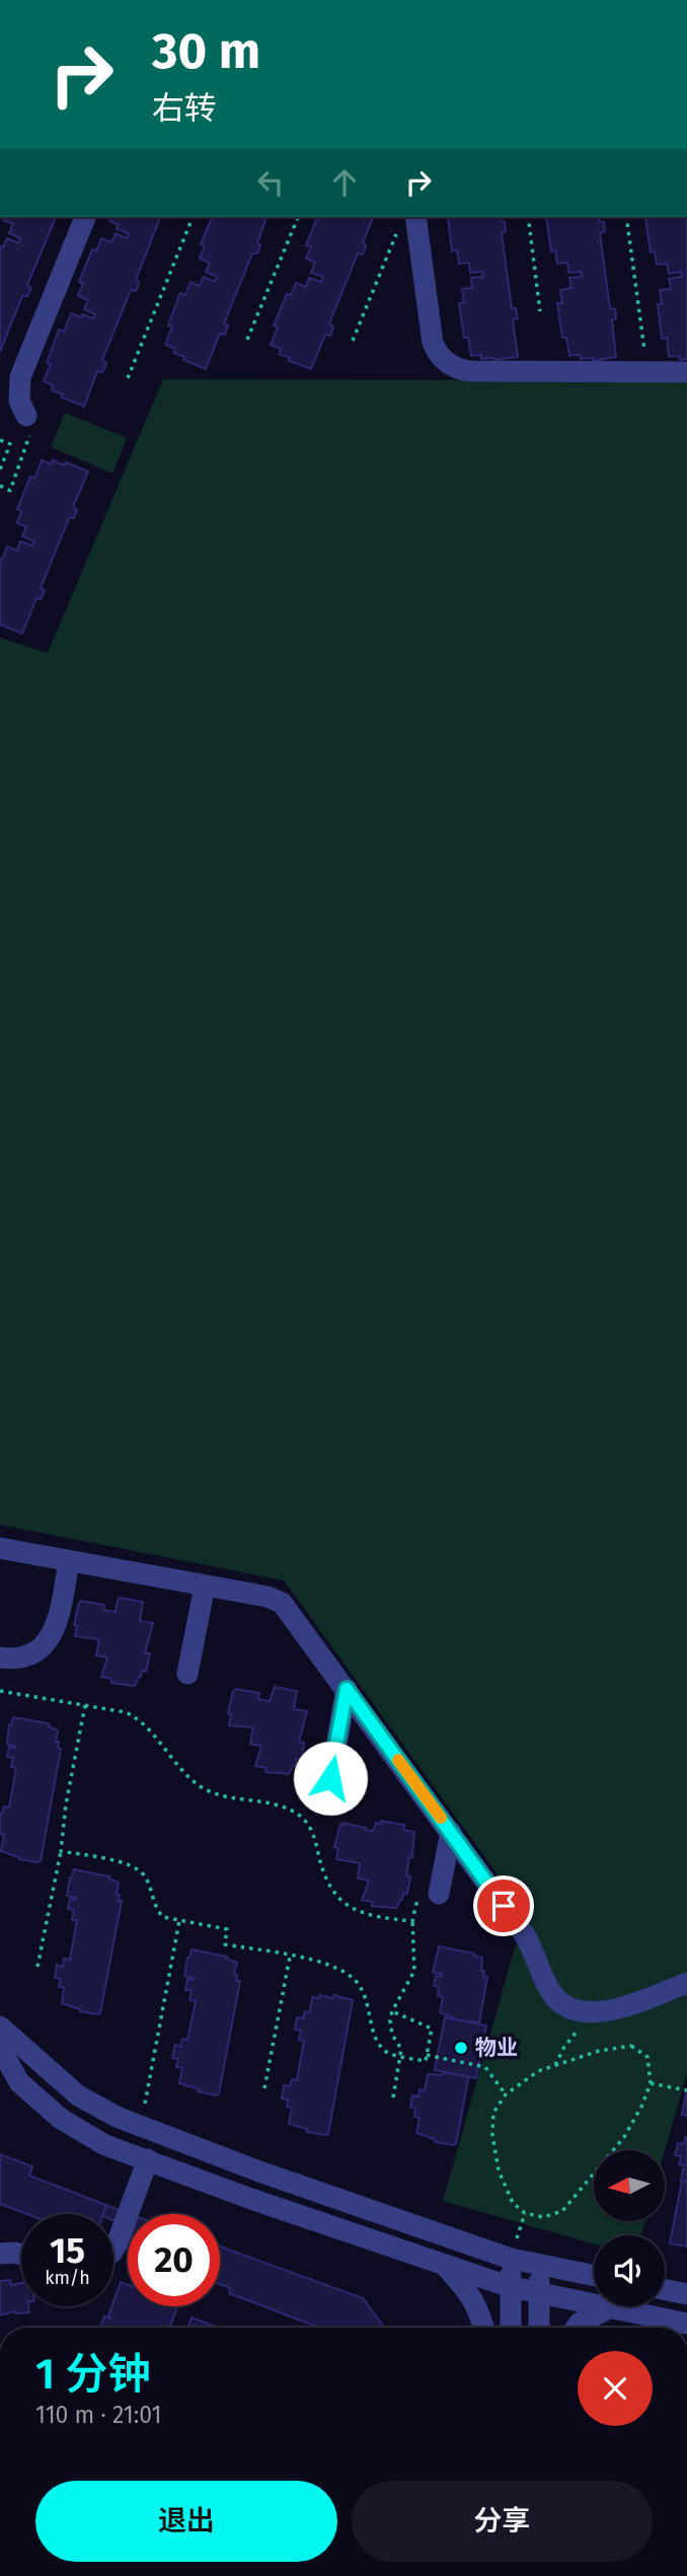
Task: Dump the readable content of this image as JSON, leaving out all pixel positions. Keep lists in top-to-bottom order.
{
  "places": ["物业"],
  "north": "left",
  "page": {
    "turn": ["30 m", "右转"],
    "speed": "15 km/h",
    "limit": "20",
    "heading": ["1 分钟", "110 m · 21:01"],
    "buttons": ["退出", "分享"]
  }
}
